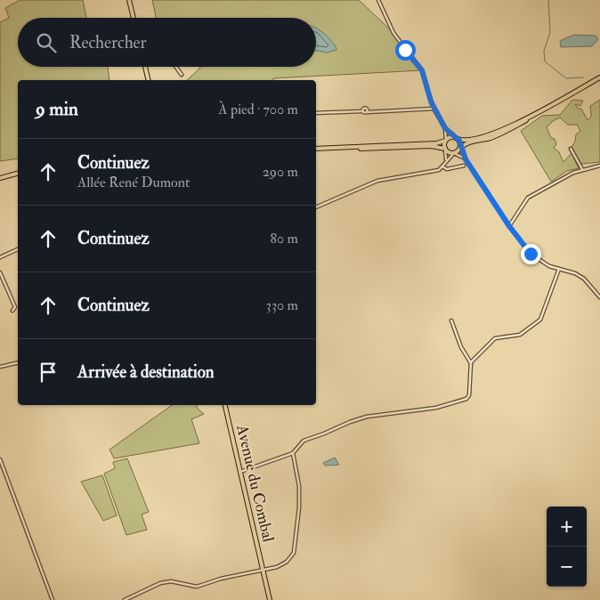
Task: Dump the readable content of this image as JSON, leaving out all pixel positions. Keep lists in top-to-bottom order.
{
  "streets": {
    "main road": ["Avenue du Combal"]
  },
  "page": {
    "search": "Rechercher",
    "heading": ["9 min", "À pied · 700 m"],
    "list": [
      ["Continuez", "Allée René Dumont", "290 m"],
      ["Continuez", "80 m"],
      ["Continuez", "330 m"],
      "Arrivée à destination"
    ],
    "map_buttons": ["+", "−"]
  }
}
